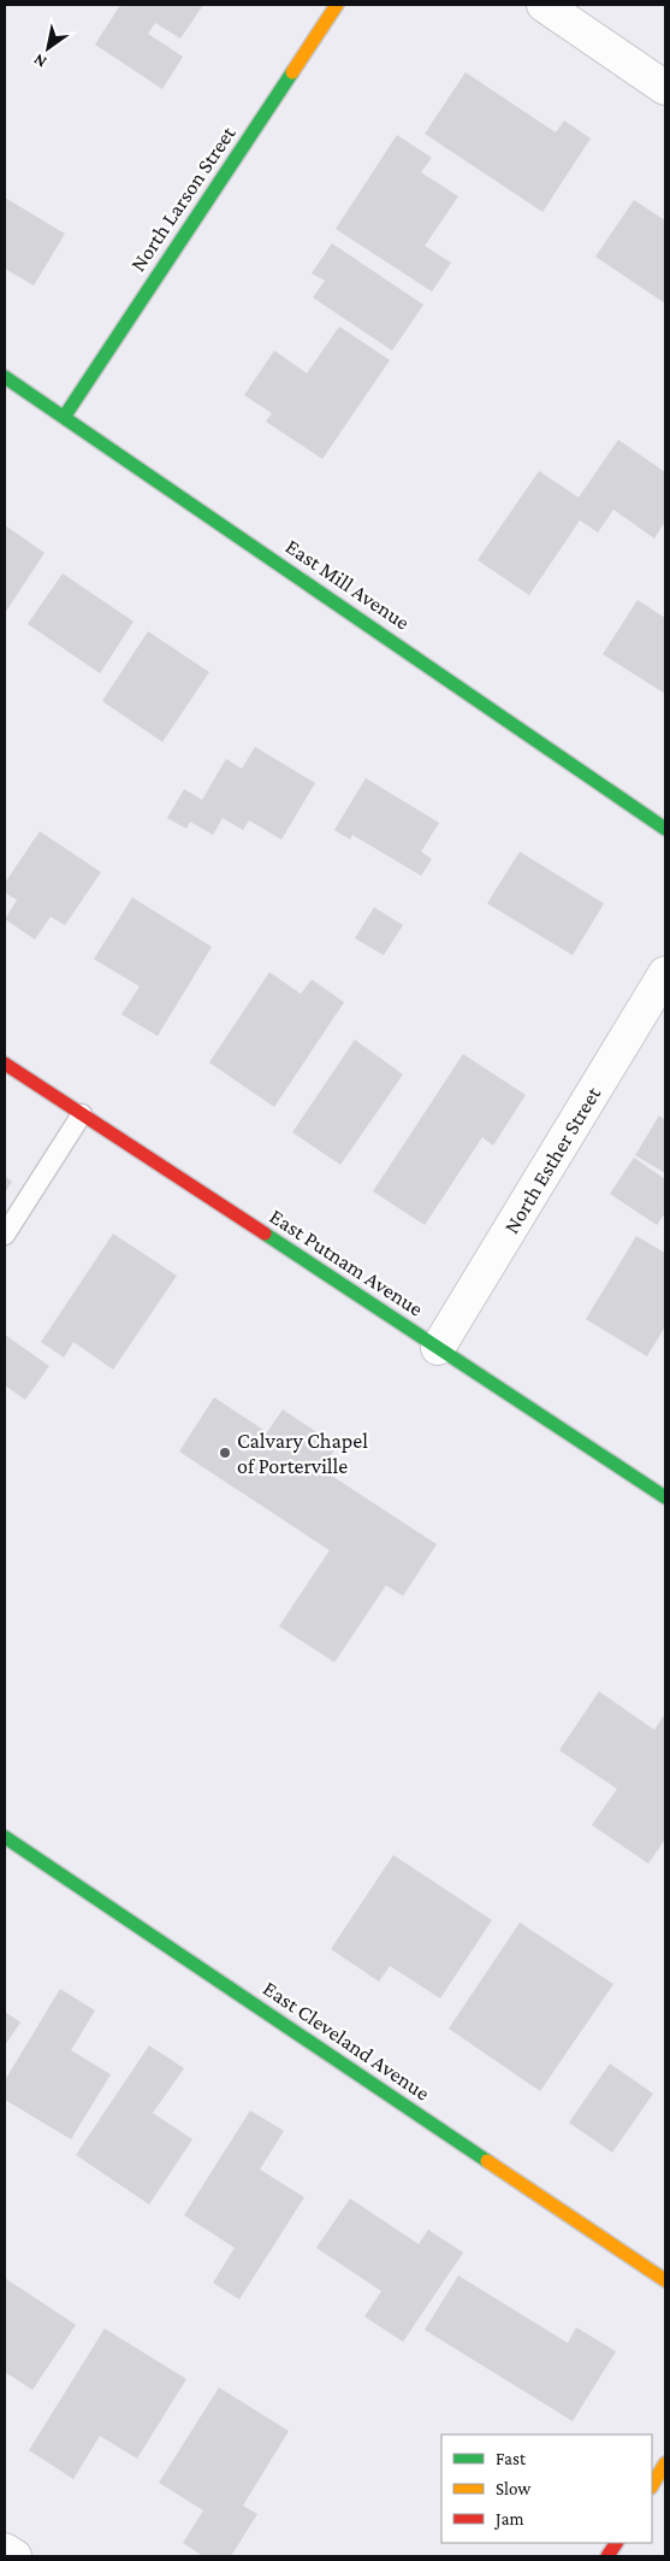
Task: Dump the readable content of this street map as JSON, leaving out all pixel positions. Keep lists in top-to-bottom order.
{
  "streets": {
    "street": [
      "North Larson Street",
      "East Mill Avenue",
      "North Esther Street",
      "East Putnam Avenue",
      "East Cleveland Avenue"
    ]
  },
  "crossings": [
    ["North Larson Street", "East Mill Avenue"],
    ["North Esther Street", "East Putnam Avenue"]
  ],
  "places": ["Calvary Chapel of Porterville"],
  "legend": ["Fast", "Slow", "Jam"],
  "north": "bottom left"
}
